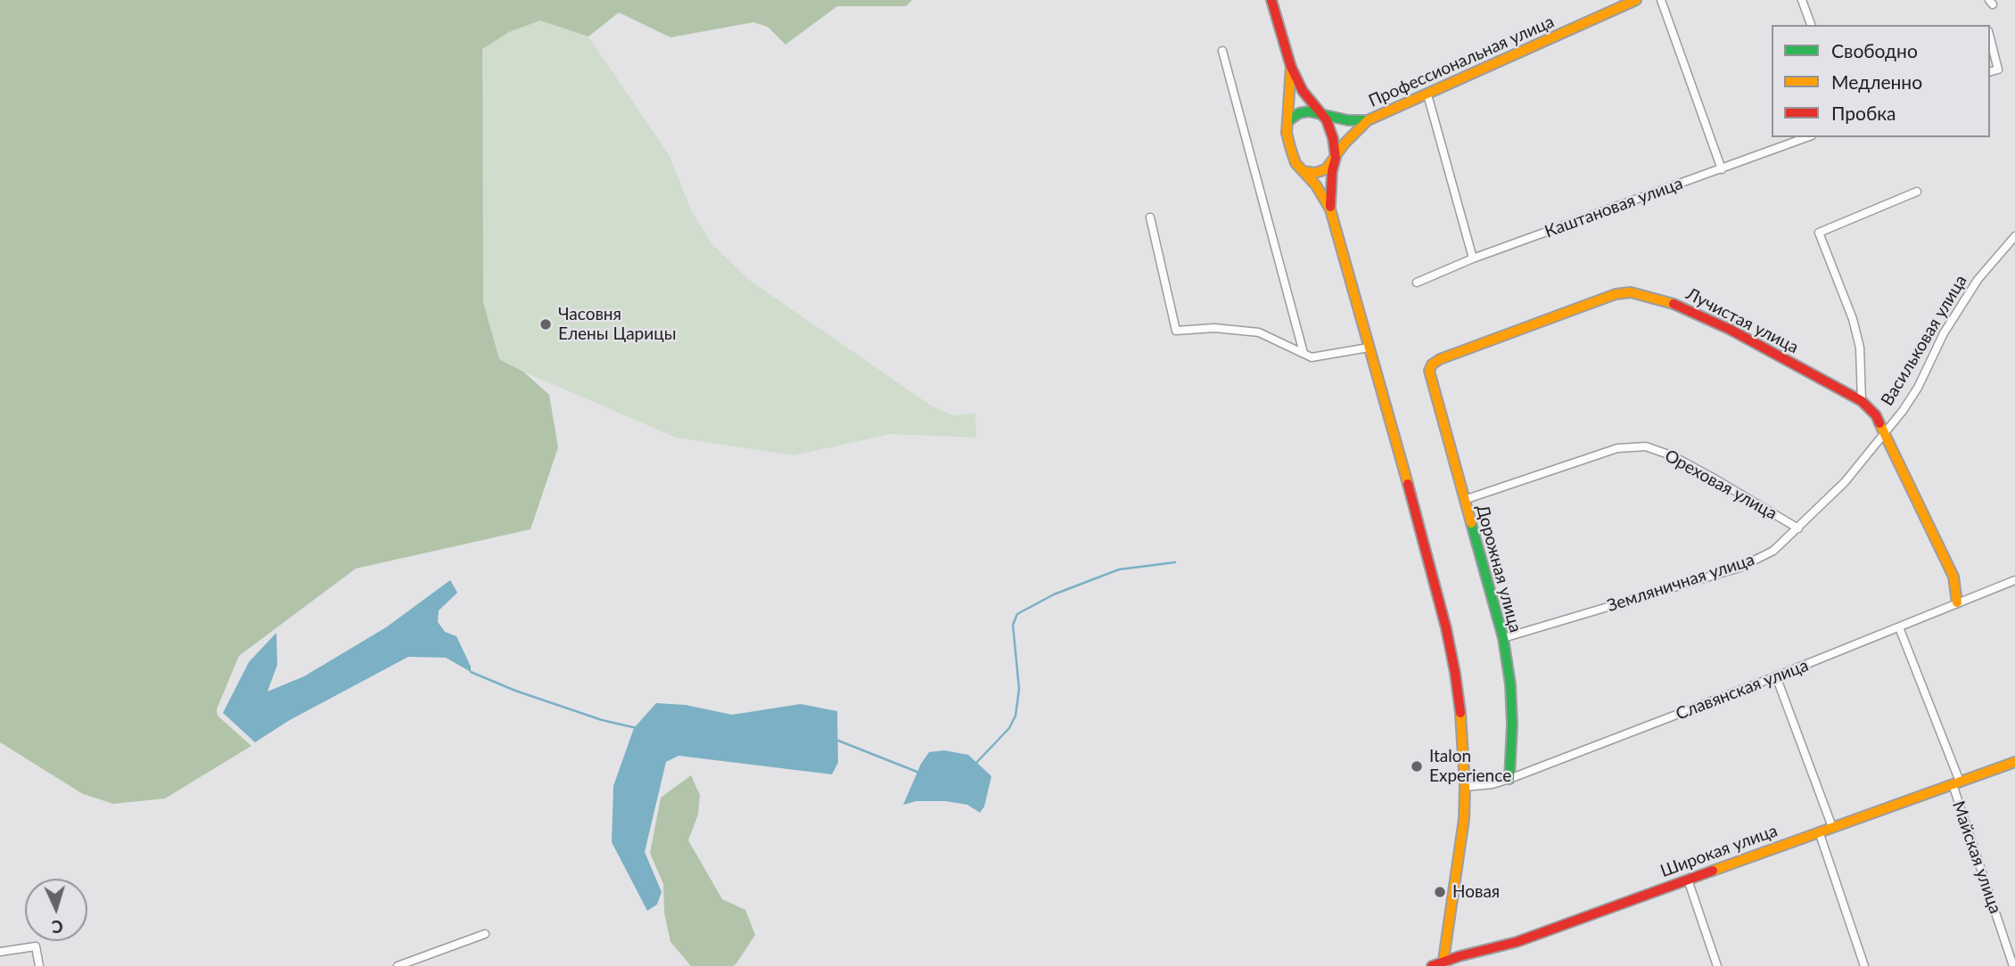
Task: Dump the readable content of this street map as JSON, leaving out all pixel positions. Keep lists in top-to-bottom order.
{
  "streets": {
    "street": [
      "Профессиональная улица",
      "Каштановая улица",
      "Лучистая улица",
      "Васильковая улица",
      "Ореховая улица",
      "Дорожная улица",
      "Земляничная улица",
      "Славянская улица",
      "Широкая улица",
      "Майская улица"
    ]
  },
  "crossings": [
    ["Лучистая улица", "Васильковая улица"],
    ["Лучистая улица", "Дорожная улица"],
    ["Лучистая улица", "Земляничная улица"],
    ["Васильковая улица", "Земляничная улица"],
    ["Васильковая улица", "Славянская улица"],
    ["Ореховая улица", "Дорожная улица"],
    ["Ореховая улица", "Земляничная улица"],
    ["Дорожная улица", "Земляничная улица"],
    ["Дорожная улица", "Славянская улица"],
    ["Славянская улица", "Майская улица"],
    ["Широкая улица", "Майская улица"]
  ],
  "places": ["Часовня Елены Царицы", "Italon Experience", "Новая"],
  "legend": ["Свободно", "Медленно", "Пробка"],
  "north": "bottom"
}
